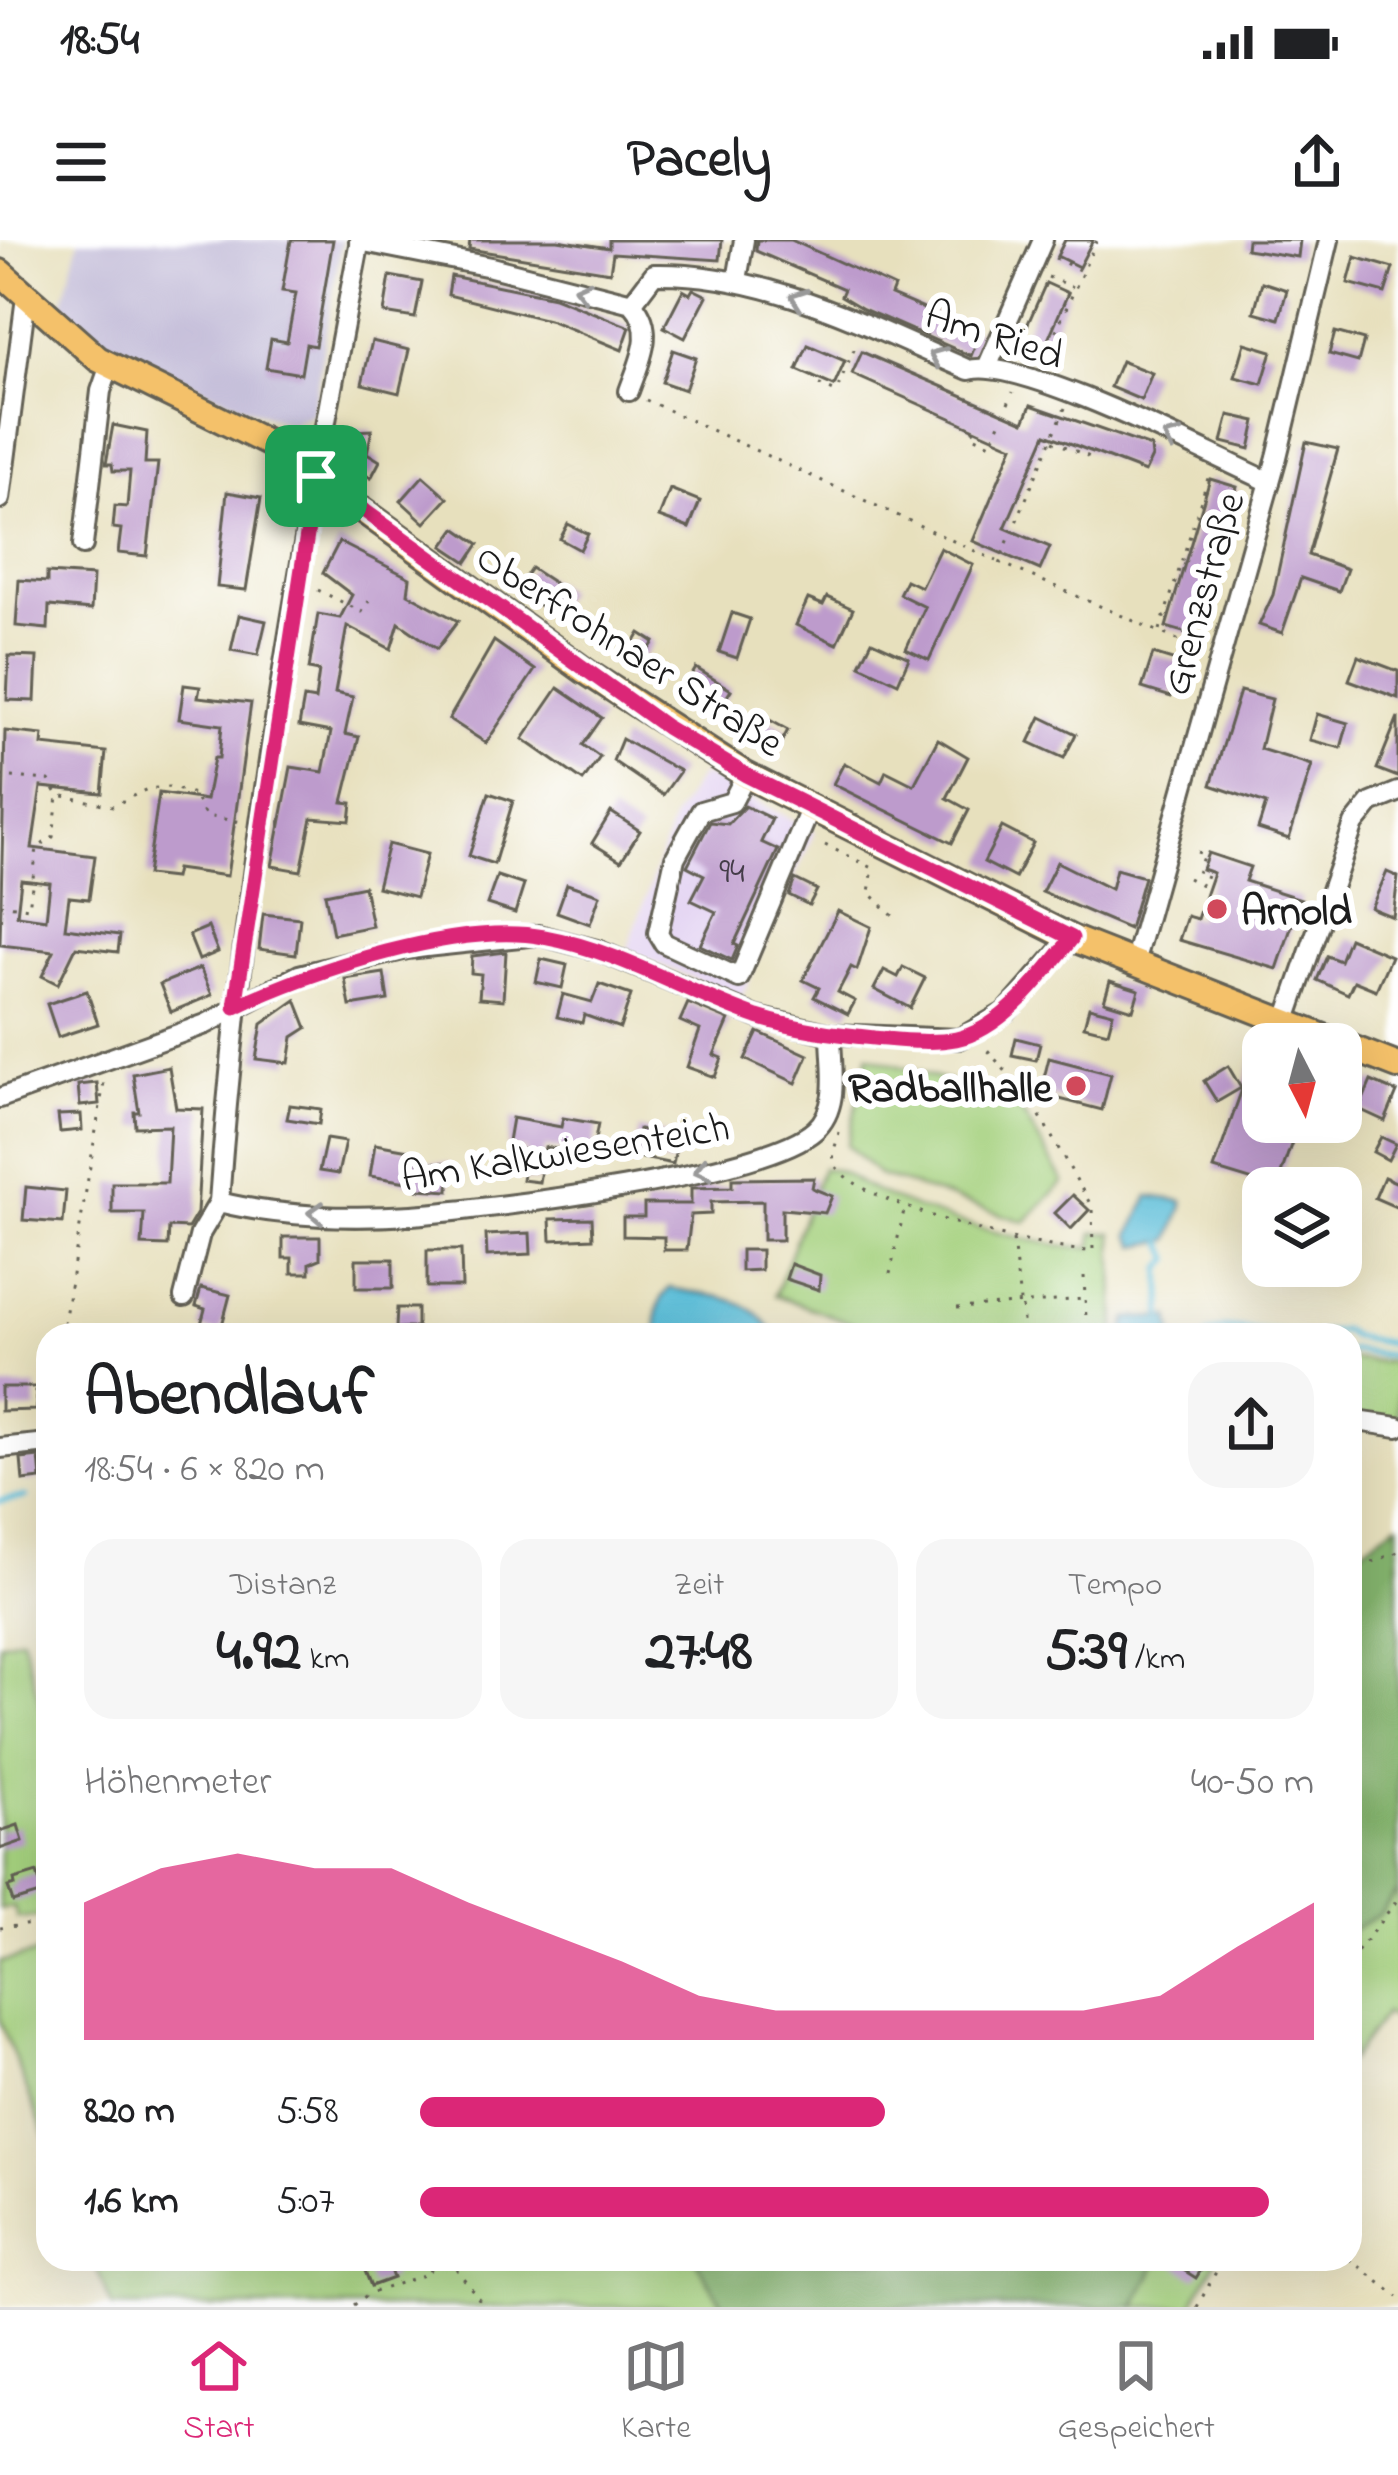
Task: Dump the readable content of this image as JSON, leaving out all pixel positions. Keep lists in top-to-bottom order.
{
  "streets": {
    "main road": ["Oberfrohnaer Straße"],
    "street": ["Am Ried", "Grenzstraße", "Am Kalkwiesenteich"]
  },
  "crossings": [
    ["Am Ried", "Grenzstraße"],
    ["Grenzstraße", "Oberfrohnaer Straße"]
  ],
  "one_way": ["Am Ried", "Am Kalkwiesenteich"],
  "places": ["Arnold", "Radballhalle"],
  "house_numbers": ["94"],
  "north": "bottom",
  "page": {
    "status": "18:54",
    "header": "Pacely",
    "heading": ["Abendlauf", "18:54 · 6 × 820 m"],
    "stats": [
      ["Distanz", "4.92 km"],
      ["Zeit", "27:48"],
      ["Tempo", "5:39 /km"]
    ],
    "chart": ["Höhenmeter", "40–50 m"],
    "list": [
      {
        "name": "820 m",
        "note": "5:58"
      },
      {
        "name": "1.6 km",
        "note": "5:07"
      }
    ],
    "tabs": ["Start", "Karte", "Gespeichert"]
  }
}
